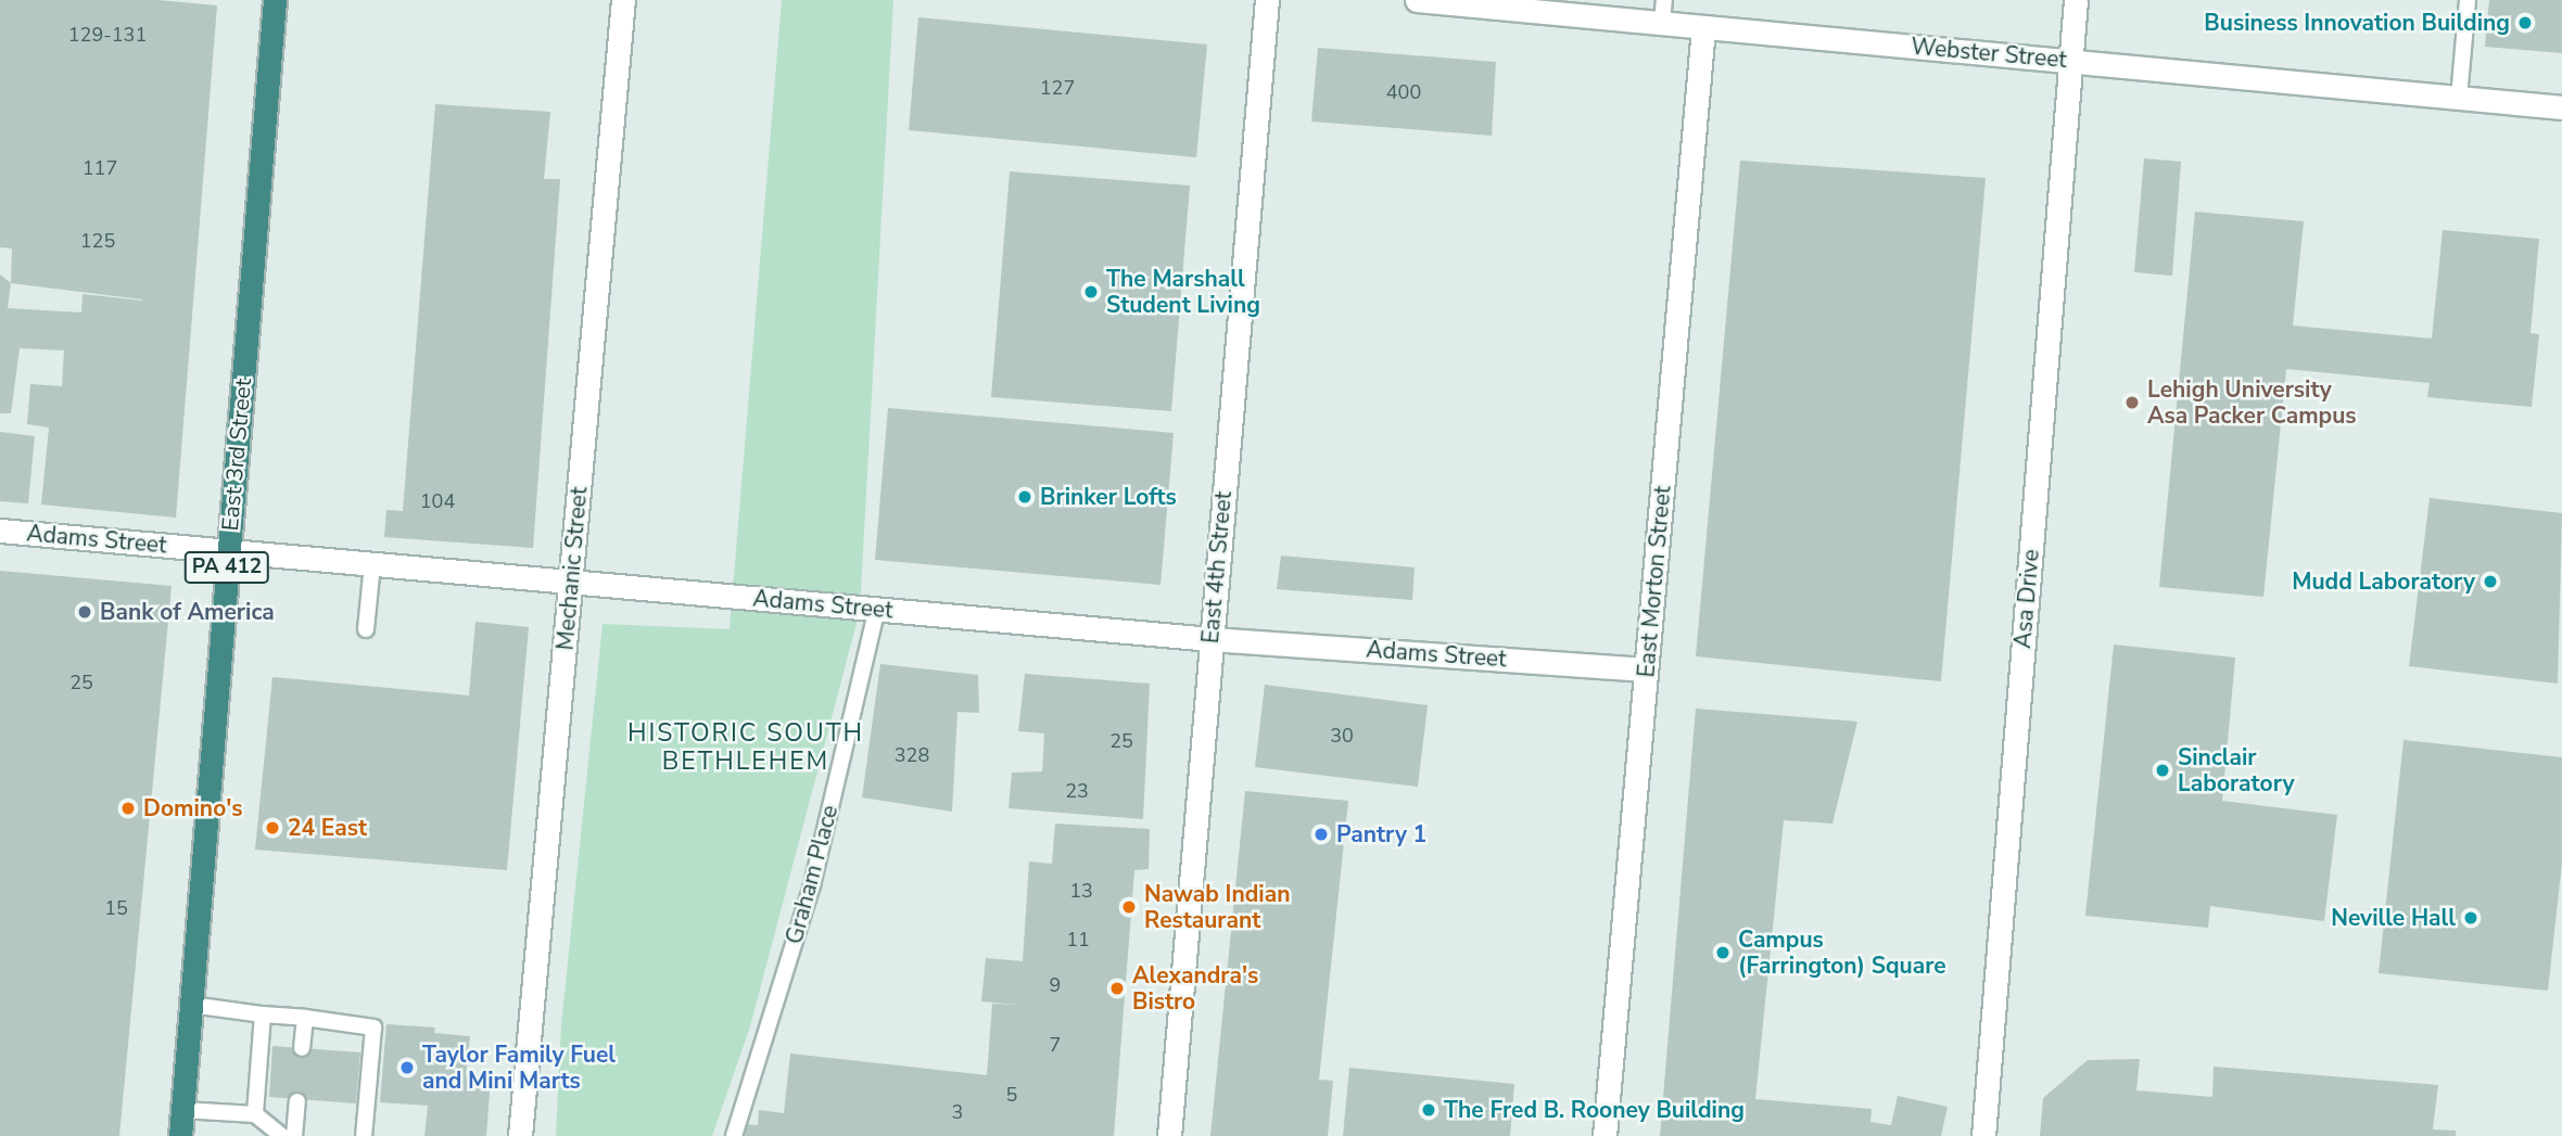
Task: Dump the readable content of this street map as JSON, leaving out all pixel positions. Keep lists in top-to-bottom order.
{
  "streets": {
    "highway": ["East 3rd Street", "PA 412"],
    "street": [
      "Webster Street",
      "Adams Street",
      "East 4th Street",
      "Mechanic Street",
      "East Morton Street",
      "Asa Drive"
    ],
    "lane": ["Graham Place"]
  },
  "crossings": [
    ["Webster Street", "East Morton Street"],
    ["Webster Street", "Asa Drive"],
    ["East 3rd Street", "Adams Street"],
    ["Adams Street", "East 4th Street"],
    ["Adams Street", "Mechanic Street"],
    ["Adams Street", "East Morton Street"],
    ["Adams Street", "Graham Place"]
  ],
  "districts": ["HISTORIC SOUTH BETHLEHEM"],
  "places": [
    "Business Innovation Building",
    "The Marshall Student Living",
    "Lehigh University Asa Packer Campus",
    "Brinker Lofts",
    "Mudd Laboratory",
    "Bank of America",
    "Sinclair Laboratory",
    "Domino's",
    "24 East",
    "Pantry 1",
    "Nawab Indian Restaurant",
    "Neville Hall",
    "Campus (Farrington) Square",
    "Alexandra's Bistro",
    "Taylor Family Fuel and Mini Marts",
    "The Fred B. Rooney Building"
  ],
  "house_numbers": [
    "129-131",
    "127",
    "400",
    "117",
    "125",
    "104",
    "25",
    "30",
    "25",
    "328",
    "23",
    "13",
    "15",
    "11",
    "9",
    "7",
    "5",
    "3"
  ]
}
